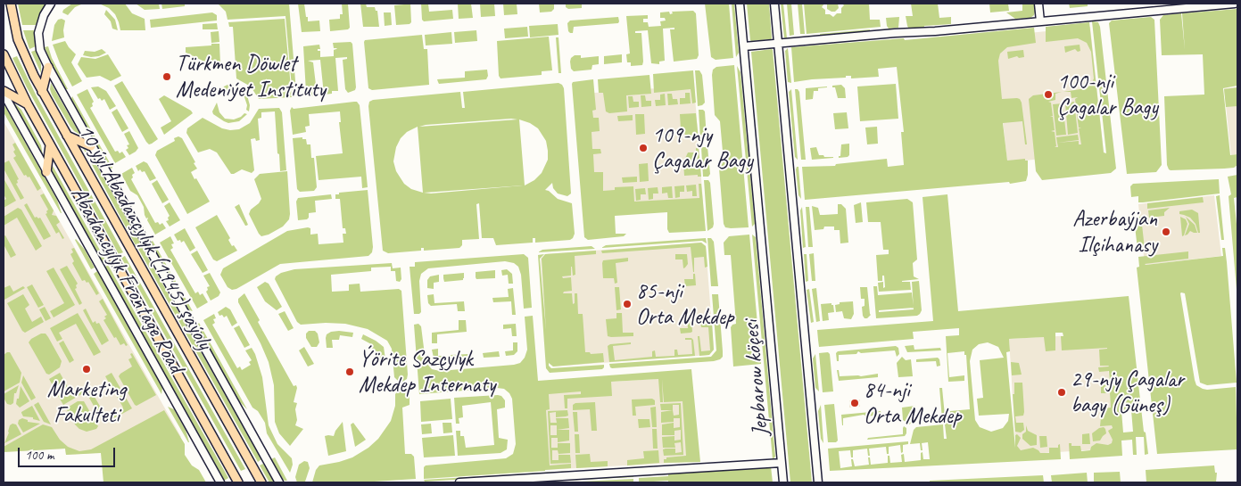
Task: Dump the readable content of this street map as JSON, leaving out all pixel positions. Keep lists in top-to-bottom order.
{
  "streets": {
    "main road": ["10 ýyl Abadançylyk (1945) şaýoly"],
    "street": ["Abadancylyk Frontage Road", "Jepbarow köçesi"]
  },
  "places": [
    "Türkmen Döwlet Medeniýet Instituty",
    "100-nji Çagalar Bagy",
    "109-njy Çagalar Bagy",
    "Azerbaýjan Ilçihanasy",
    "85-nji Orta Mekdep",
    "Marketing Fakulteti",
    "Ýörite Sazçylyk Mekdep Internaty",
    "29-njy Çagalar bagy (Güneş)",
    "84-nji Orta Mekdep"
  ],
  "scale_bar": "100 m"
}
